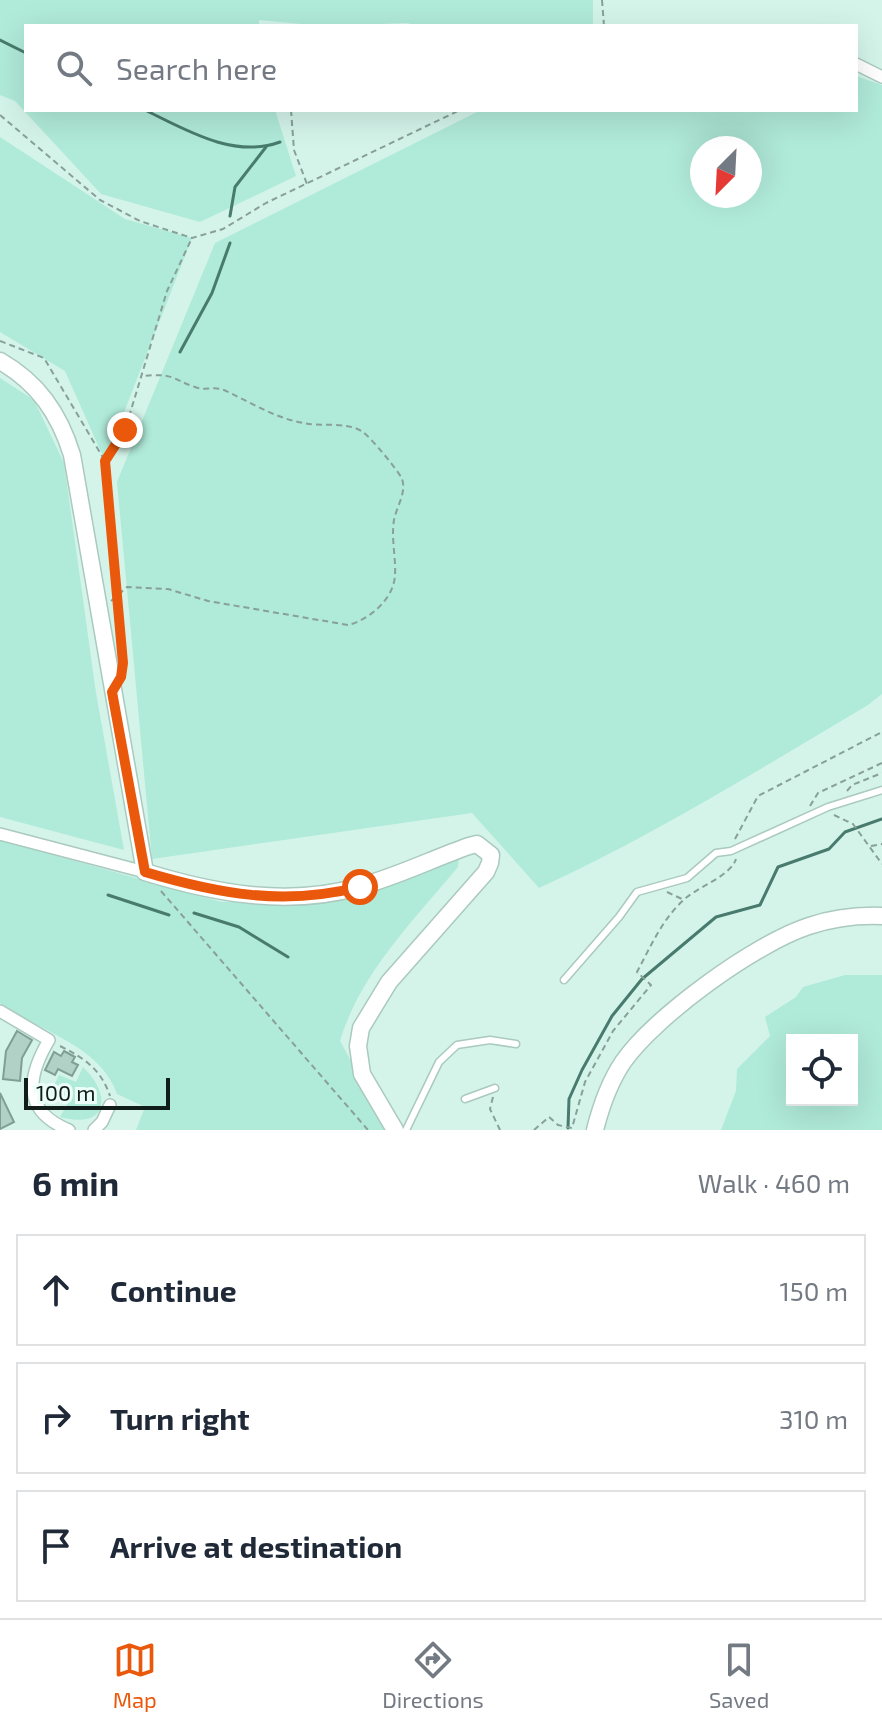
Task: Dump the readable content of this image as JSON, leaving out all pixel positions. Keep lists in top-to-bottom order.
{
  "scale_bar": "100 m",
  "north": "bottom left",
  "page": {
    "search": "Search here",
    "scale": "100 m",
    "heading": ["6 min", "Walk · 460 m"],
    "list": [
      ["Continue", "150 m"],
      ["Turn right", "310 m"],
      "Arrive at destination"
    ],
    "nav": ["Map", "Directions", "Saved"]
  }
}
